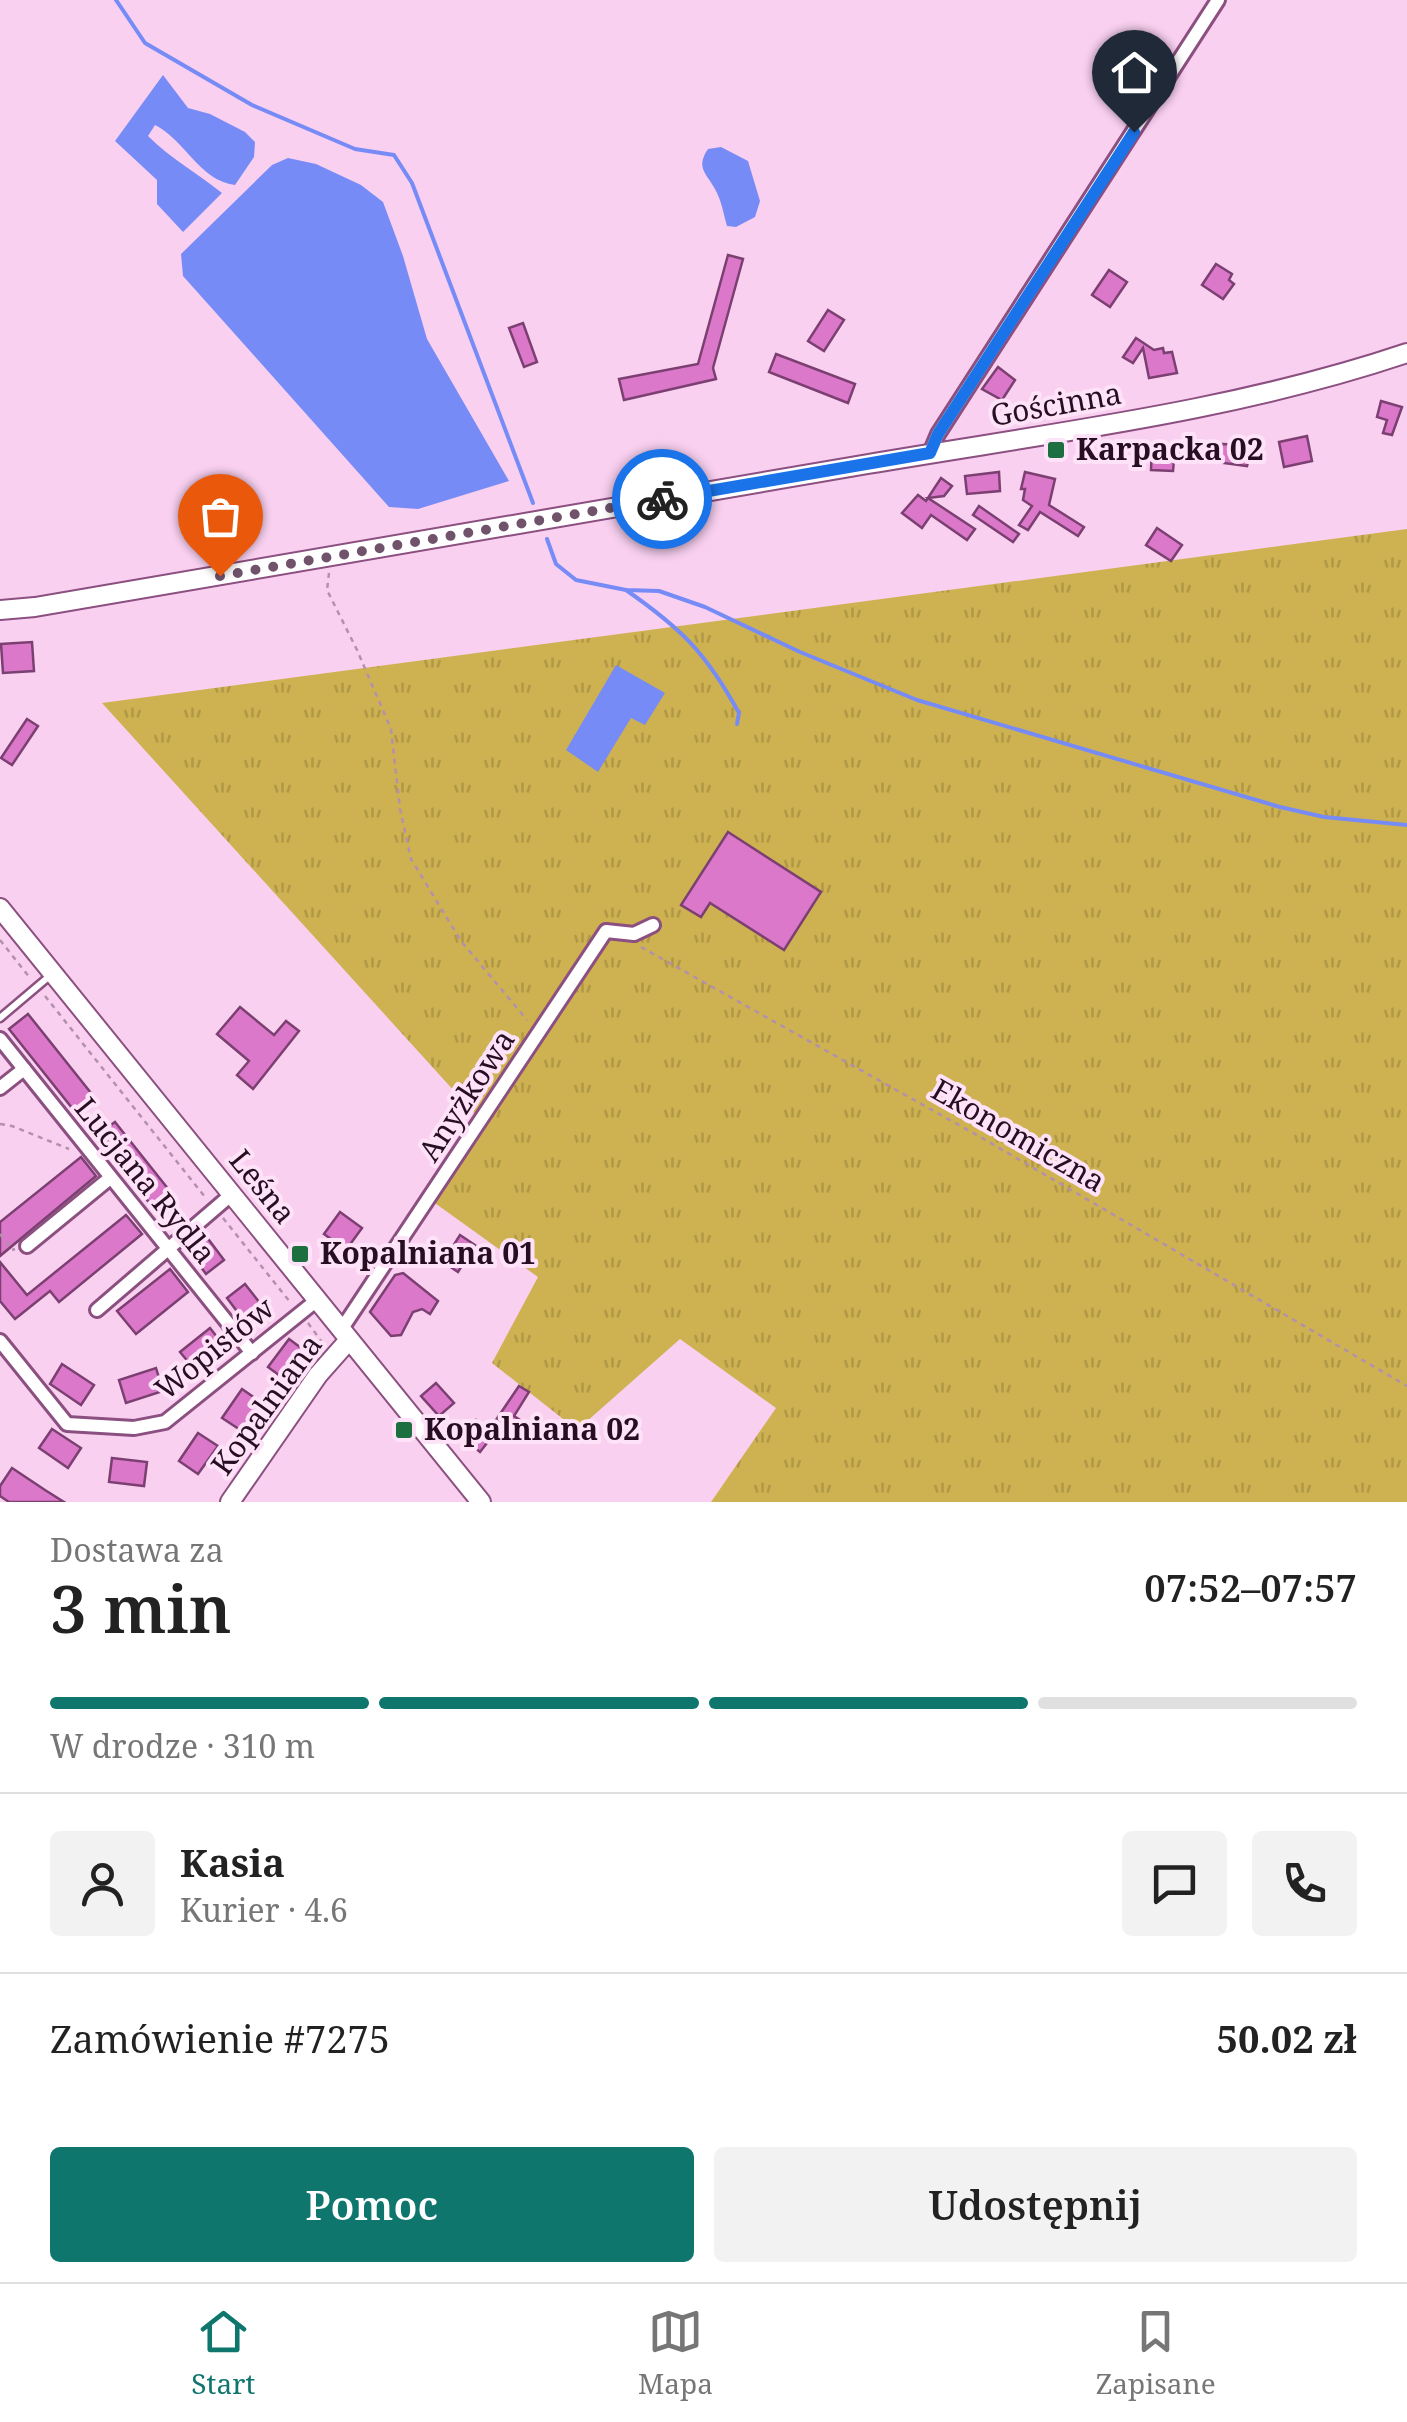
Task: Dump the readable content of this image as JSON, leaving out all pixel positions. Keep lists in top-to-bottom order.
{
  "streets": {
    "main road": ["Gościnna", "Leśna", "Kopalniana"],
    "street": ["Anyżkowa", "Lucjana Rydla", "Wopistów"],
    "path": ["Ekonomiczna"]
  },
  "crossings": [
    ["Anyżkowa", "Leśna"],
    ["Anyżkowa", "Kopalniana"],
    ["Lucjana Rydla", "Wopistów"],
    ["Leśna", "Wopistów"],
    ["Leśna", "Kopalniana"]
  ],
  "places": {
    "transit": ["Karpacka 02", "Kopalniana 01", "Kopalniana 02"]
  },
  "page": {
    "heading": ["3 min", "Dostawa za", "07:52–07:57"],
    "panel": [
      "Kasia",
      "Kurier · 4.6",
      "Zamówienie #7275",
      "50.02 zł"
    ],
    "bar": "W drodze · 310 m",
    "buttons": ["Pomoc", "Udostępnij"],
    "tabs": ["Start", "Mapa", "Zapisane"]
  }
}
